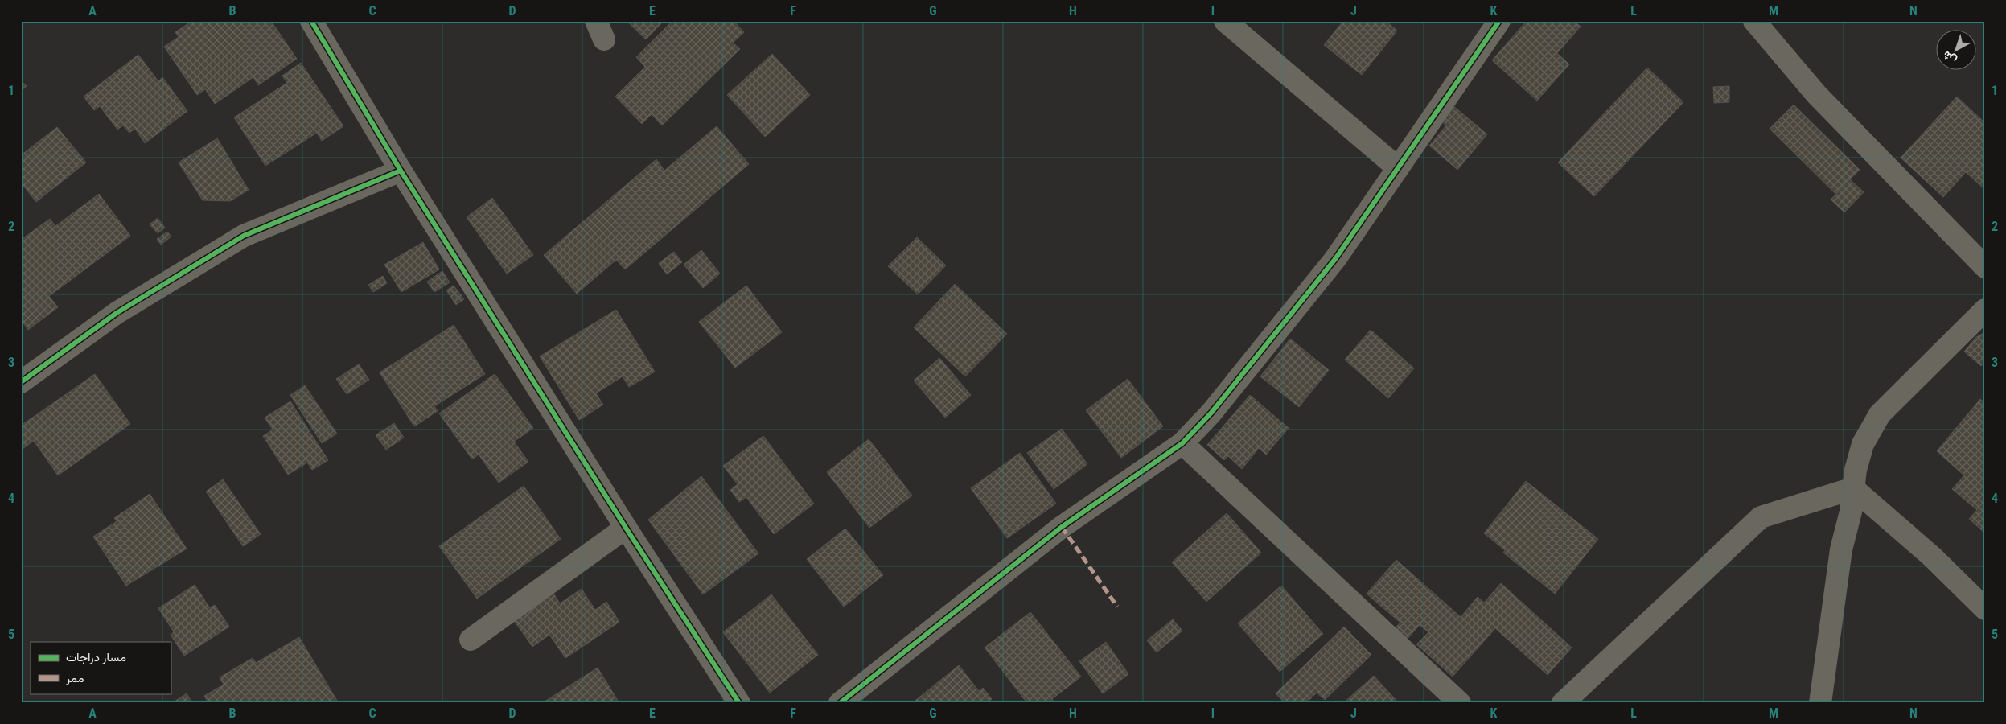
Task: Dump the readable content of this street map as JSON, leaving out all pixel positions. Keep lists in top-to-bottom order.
{
  "legend": ["مسار دراجات", "ممر"],
  "north": "bottom left",
  "grid": {
    "columns": [
      "A",
      "B",
      "C",
      "D",
      "E",
      "F",
      "G",
      "H",
      "I",
      "J",
      "K",
      "L",
      "M",
      "N"
    ],
    "rows": [
      "1",
      "2",
      "3",
      "4",
      "5"
    ]
  }
}
